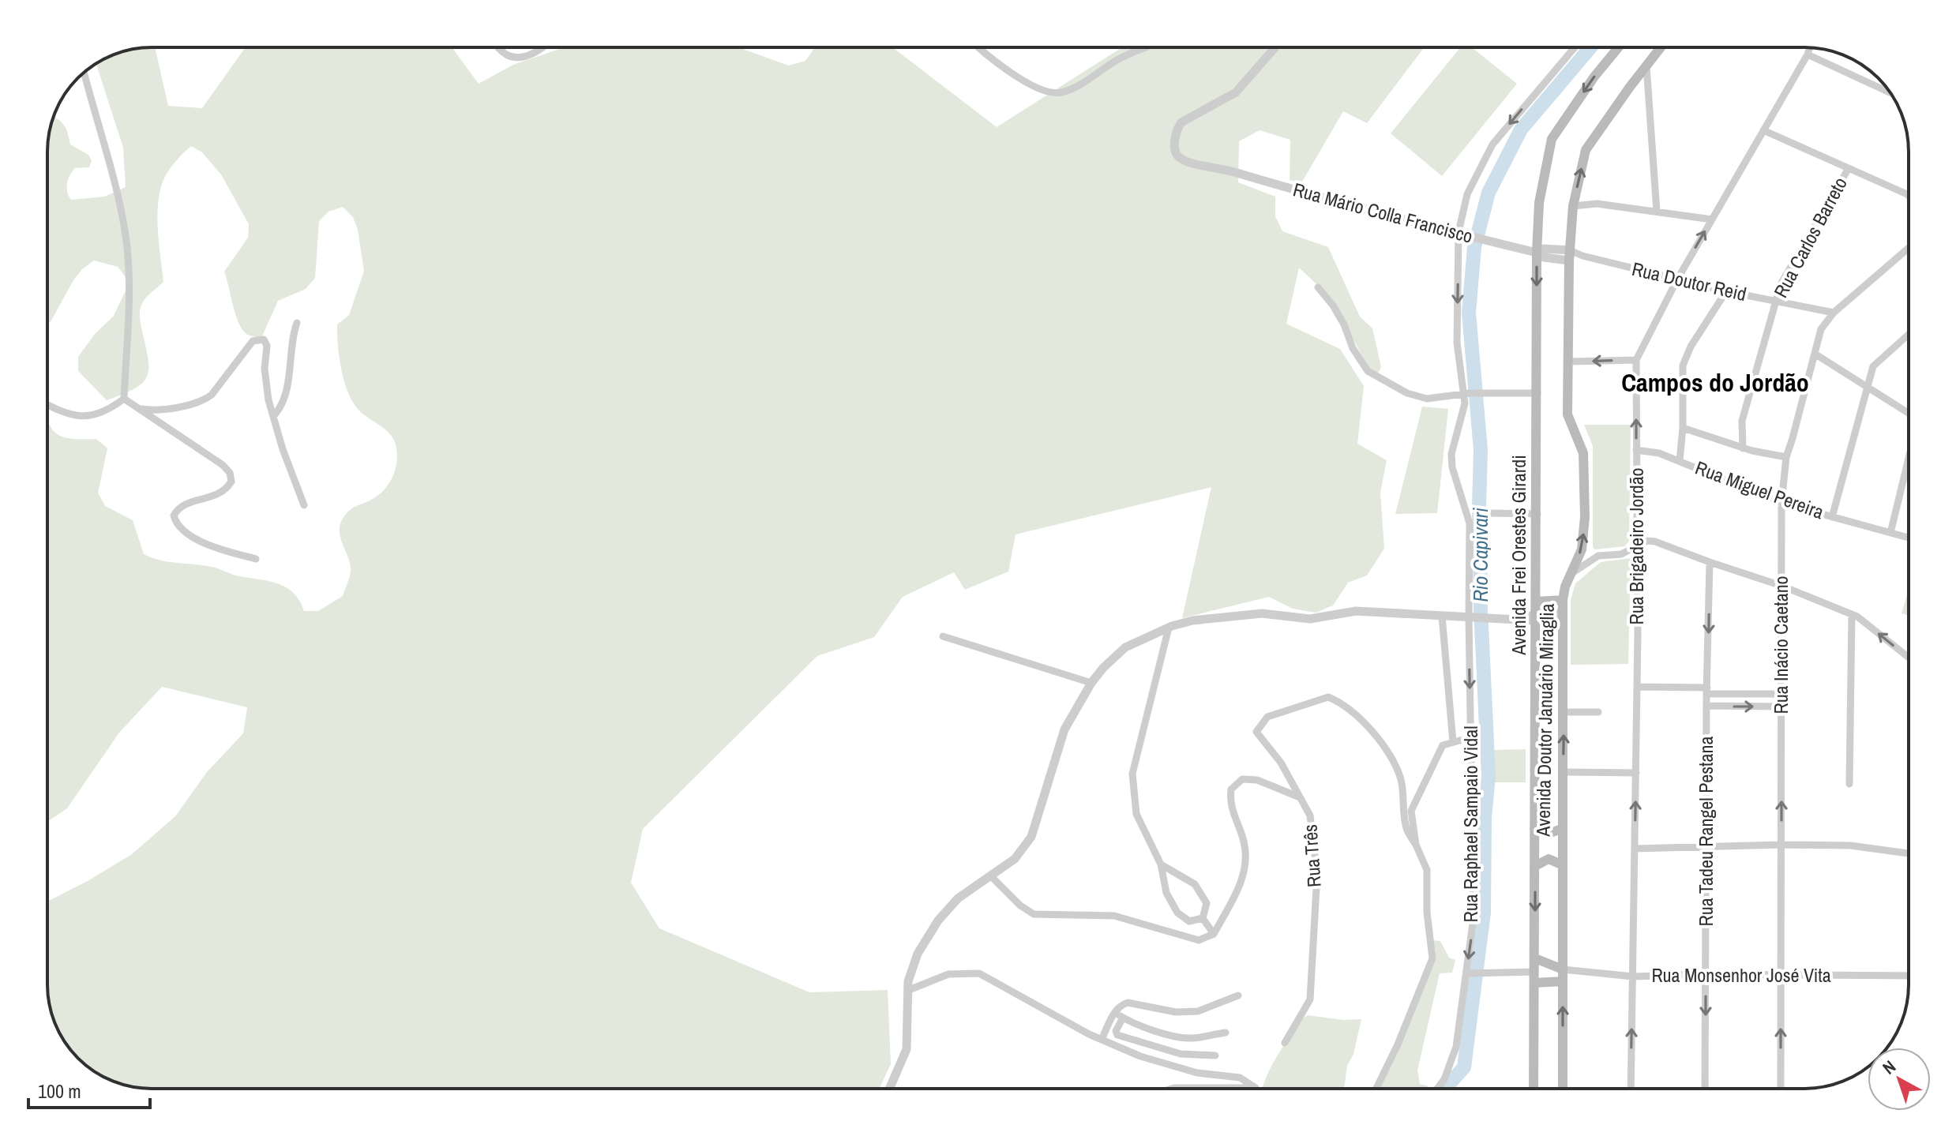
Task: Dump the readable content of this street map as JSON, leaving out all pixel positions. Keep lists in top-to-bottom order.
{
  "streets": {
    "main road": ["Avenida Frei Orestes Girardi", "Avenida Doutor Januário Miraglia"],
    "street": [
      "Rua Mário Colla Francisco",
      "Rua Carlos Barreto",
      "Rua Doutor Reid",
      "Rua Miguel Pereira",
      "Rua Brigadeiro Jordão",
      "Rua Inácio Caetano",
      "Rua Raphael Sampaio Vidal",
      "Rua Tadeu Rangel Pestana",
      "Rua Três",
      "Rua Monsenhor José Vita"
    ]
  },
  "crossings": [
    ["Rua Mário Colla Francisco", "Rua Doutor Reid"],
    ["Rua Mário Colla Francisco", "Avenida Frei Orestes Girardi"],
    ["Rua Mário Colla Francisco", "Avenida Doutor Januário Miraglia"],
    ["Rua Mário Colla Francisco", "Rua Raphael Sampaio Vidal"],
    ["Rua Carlos Barreto", "Rua Doutor Reid"],
    ["Rua Doutor Reid", "Rua Brigadeiro Jordão"],
    ["Rua Doutor Reid", "Rua Inácio Caetano"],
    ["Rua Doutor Reid", "Avenida Doutor Januário Miraglia"],
    ["Rua Miguel Pereira", "Rua Brigadeiro Jordão"],
    ["Rua Miguel Pereira", "Rua Inácio Caetano"],
    ["Rua Brigadeiro Jordão", "Rua Monsenhor José Vita"],
    ["Rua Inácio Caetano", "Rua Monsenhor José Vita"],
    ["Avenida Doutor Januário Miraglia", "Rua Monsenhor José Vita"],
    ["Rua Tadeu Rangel Pestana", "Rua Monsenhor José Vita"]
  ],
  "one_way": ["Avenida Frei Orestes Girardi", "Avenida Doutor Januário Miraglia", "Rua Tadeu Rangel Pestana"],
  "districts": ["Campos do Jordão"],
  "water": ["Rio Capivari"],
  "scale_bar": "100 m",
  "north": "top left"
}
